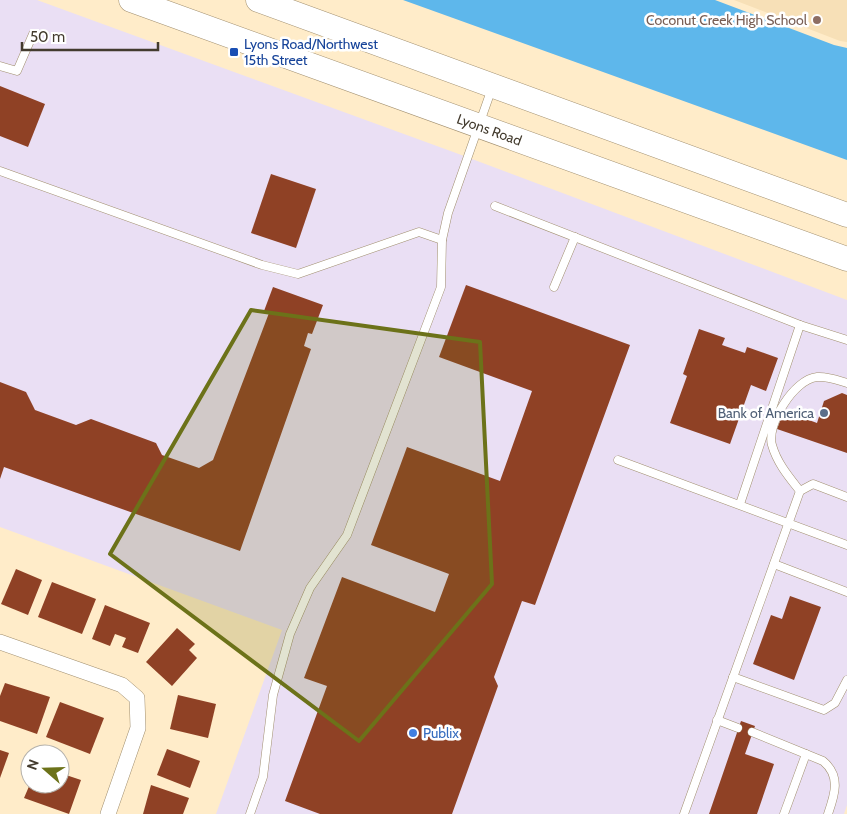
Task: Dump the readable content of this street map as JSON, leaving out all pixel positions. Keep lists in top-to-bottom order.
{
  "streets": {
    "main road": ["Lyons Road"]
  },
  "places": {
    "other": ["Coconut Creek High School", "Bank of America", "Publix"],
    "transit": ["Lyons Road/Northwest 15th Street"]
  },
  "scale_bar": "50 m",
  "north": "left"
}
